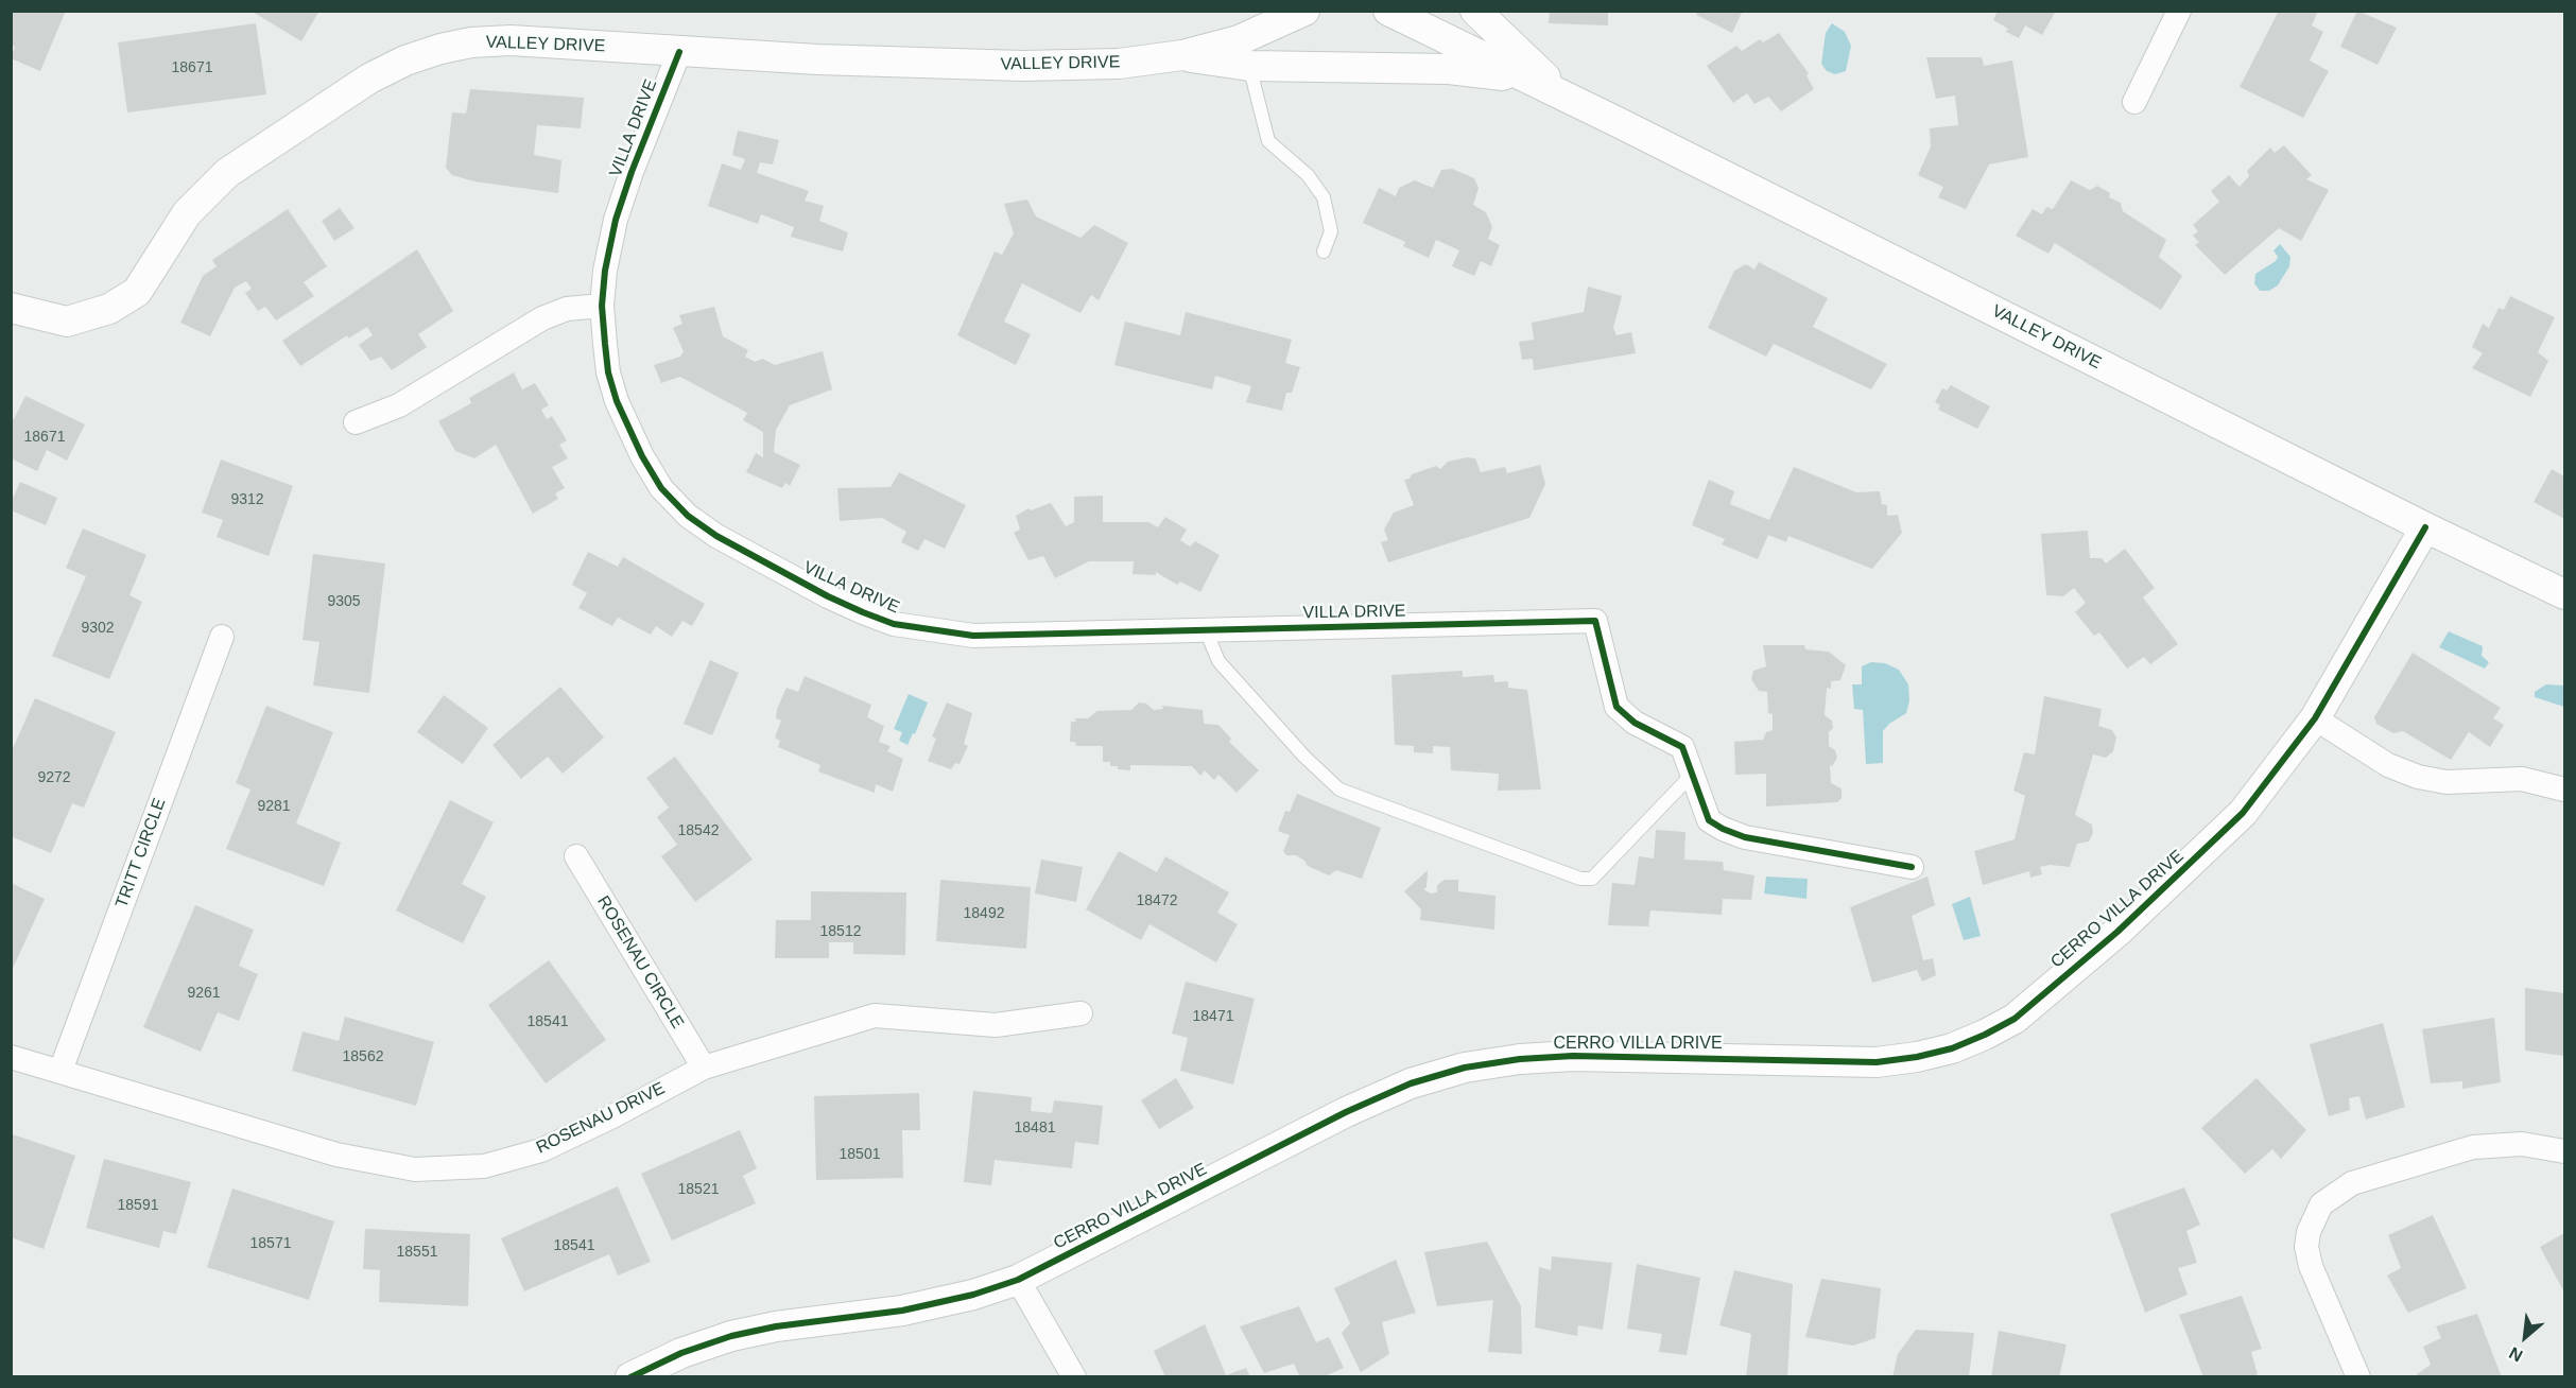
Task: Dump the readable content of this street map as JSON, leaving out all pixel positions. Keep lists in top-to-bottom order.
{
  "streets": {
    "street": [
      "VALLEY DRIVE",
      "VILLA DRIVE",
      "TRITT CIRCLE",
      "CERRO VILLA DRIVE",
      "ROSENAU CIRCLE",
      "ROSENAU DRIVE"
    ]
  },
  "crossings": [
    ["VALLEY DRIVE", "VILLA DRIVE"],
    ["VALLEY DRIVE", "CERRO VILLA DRIVE"],
    ["TRITT CIRCLE", "ROSENAU DRIVE"],
    ["ROSENAU CIRCLE", "ROSENAU DRIVE"]
  ],
  "house_numbers": [
    "18671",
    "18671",
    "9312",
    "9305",
    "9302",
    "9272",
    "9281",
    "18542",
    "18472",
    "18492",
    "18512",
    "9261",
    "18471",
    "18541",
    "18562",
    "18481",
    "18501",
    "18521",
    "18591",
    "18571",
    "18541",
    "18551"
  ],
  "north": "bottom left"
}
